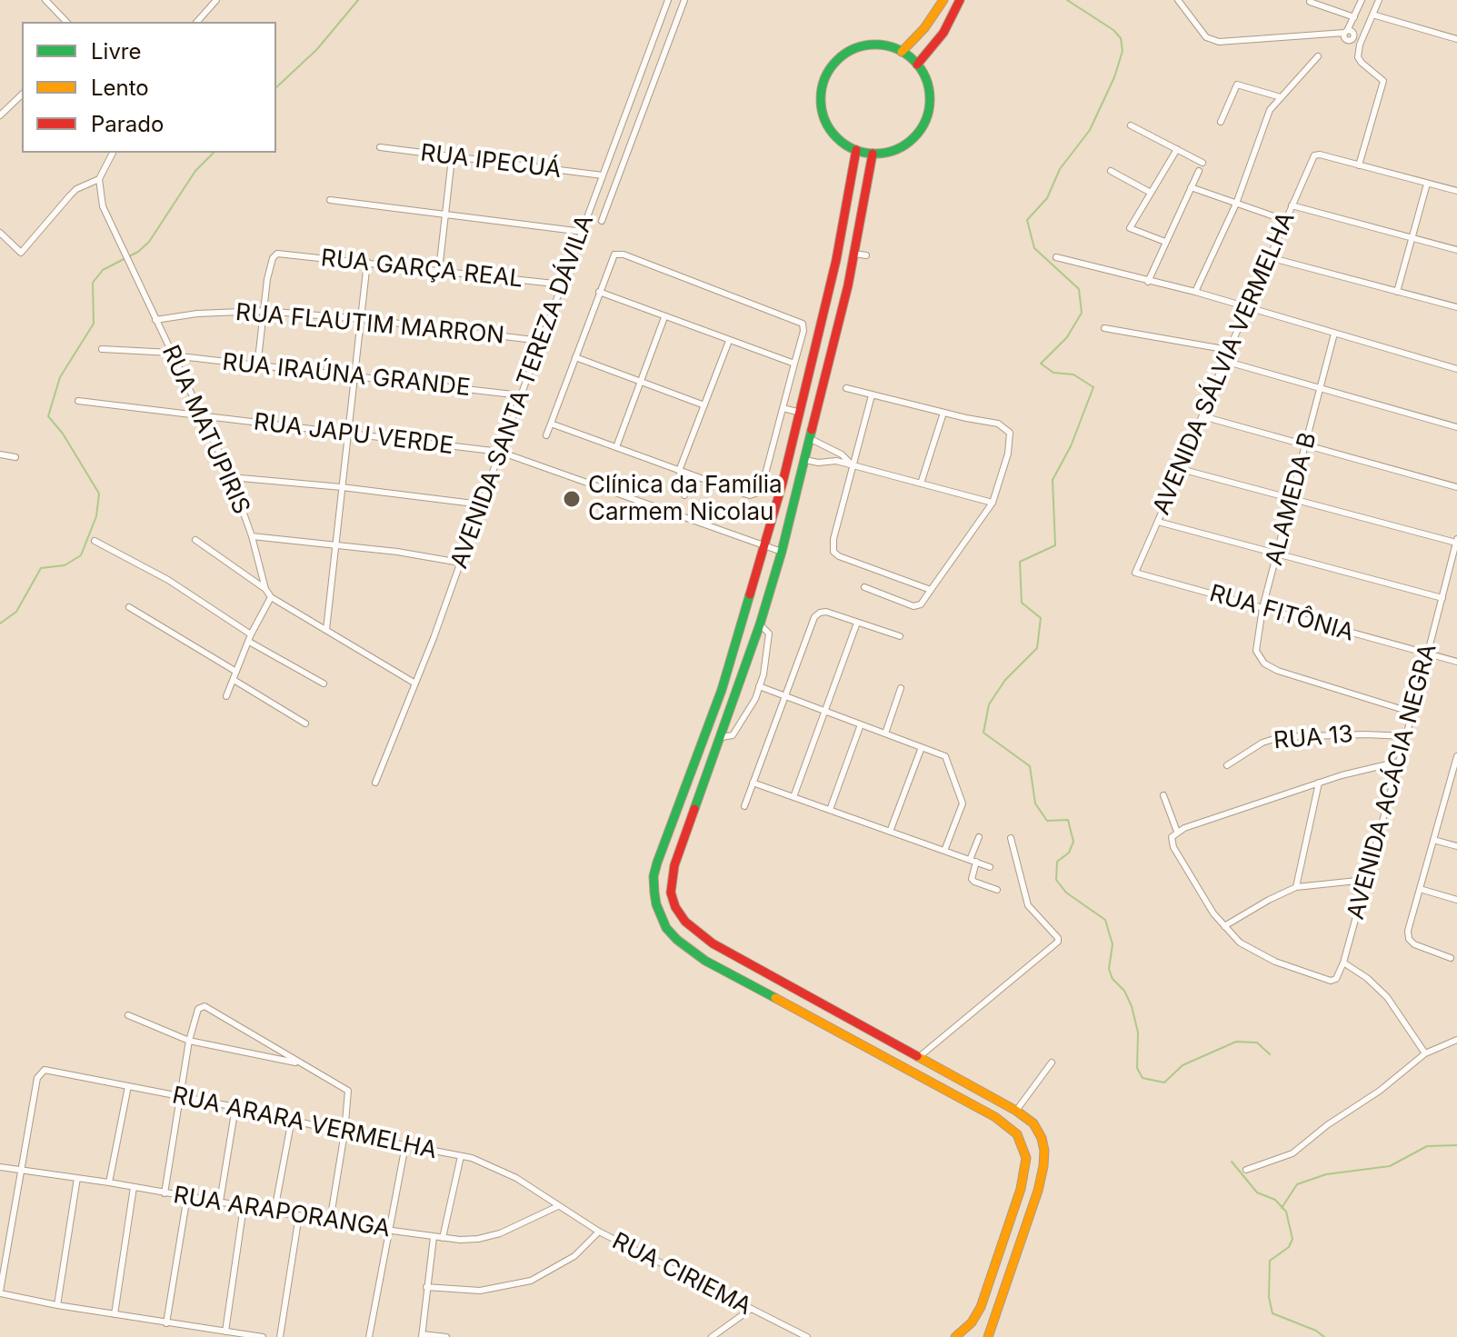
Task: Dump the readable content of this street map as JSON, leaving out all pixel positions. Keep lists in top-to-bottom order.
{
  "streets": {
    "street": [
      "RUA IPECUÁ",
      "RUA GARÇA REAL",
      "RUA FLAUTIM MARRON",
      "AVENIDA SÁLVIA VERMELHA",
      "RUA IRAÚNA GRANDE",
      "AVENIDA SANTA TEREZA DÁVILA",
      "RUA MATUPIRIS",
      "RUA JAPU VERDE",
      "ALAMEDA B",
      "RUA FITÔNIA",
      "RUA 13",
      "AVENIDA ACÁCIA NEGRA",
      "RUA ARARA VERMELHA",
      "RUA ARAPORANGA",
      "RUA CIRIEMA"
    ]
  },
  "crossings": [
    ["RUA IPECUÁ", "AVENIDA SANTA TEREZA DÁVILA"],
    ["RUA GARÇA REAL", "RUA FLAUTIM MARRON"],
    ["RUA GARÇA REAL", "AVENIDA SANTA TEREZA DÁVILA"],
    ["RUA FLAUTIM MARRON", "AVENIDA SANTA TEREZA DÁVILA"],
    ["RUA FLAUTIM MARRON", "RUA MATUPIRIS"],
    ["AVENIDA SÁLVIA VERMELHA", "RUA FITÔNIA"],
    ["RUA IRAÚNA GRANDE", "AVENIDA SANTA TEREZA DÁVILA"],
    ["RUA IRAÚNA GRANDE", "RUA MATUPIRIS"],
    ["AVENIDA SANTA TEREZA DÁVILA", "RUA MATUPIRIS"],
    ["AVENIDA SANTA TEREZA DÁVILA", "RUA JAPU VERDE"],
    ["RUA MATUPIRIS", "RUA JAPU VERDE"],
    ["ALAMEDA B", "RUA FITÔNIA"],
    ["ALAMEDA B", "AVENIDA ACÁCIA NEGRA"],
    ["RUA FITÔNIA", "AVENIDA ACÁCIA NEGRA"],
    ["RUA 13", "AVENIDA ACÁCIA NEGRA"],
    ["RUA ARARA VERMELHA", "RUA ARAPORANGA"],
    ["RUA ARARA VERMELHA", "RUA CIRIEMA"],
    ["RUA ARAPORANGA", "RUA CIRIEMA"]
  ],
  "places": ["Clínica da Família Carmem Nicolau"],
  "legend": ["Livre", "Lento", "Parado"]
}
